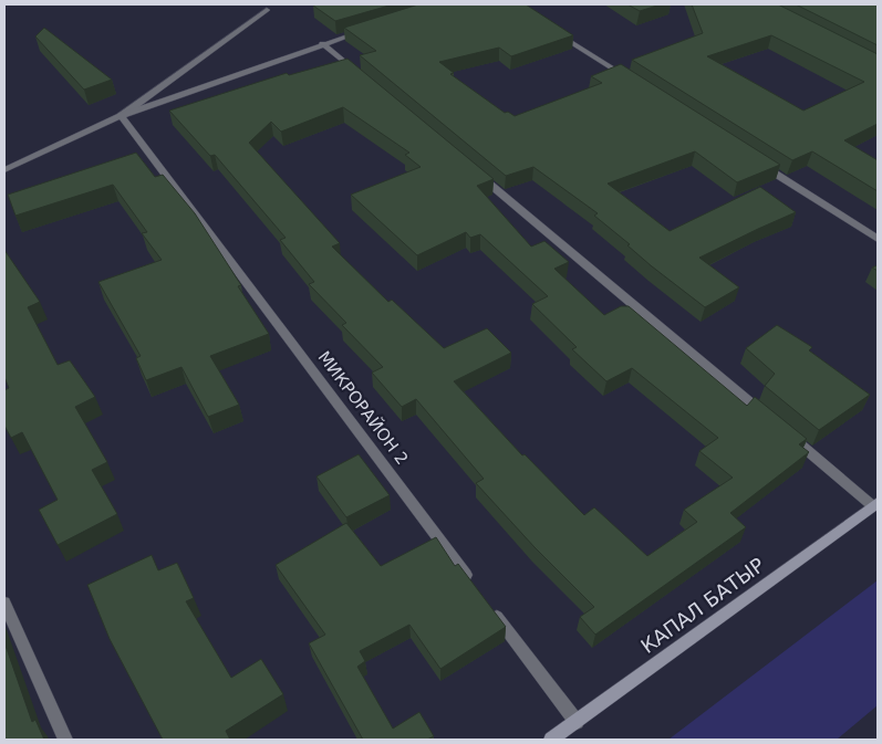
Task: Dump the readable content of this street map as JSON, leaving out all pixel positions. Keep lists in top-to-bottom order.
{
  "streets": {
    "main road": ["КАПАЛ БАТЫР"],
    "street": ["МИКРОРАЙОН 2"]
  }
}
